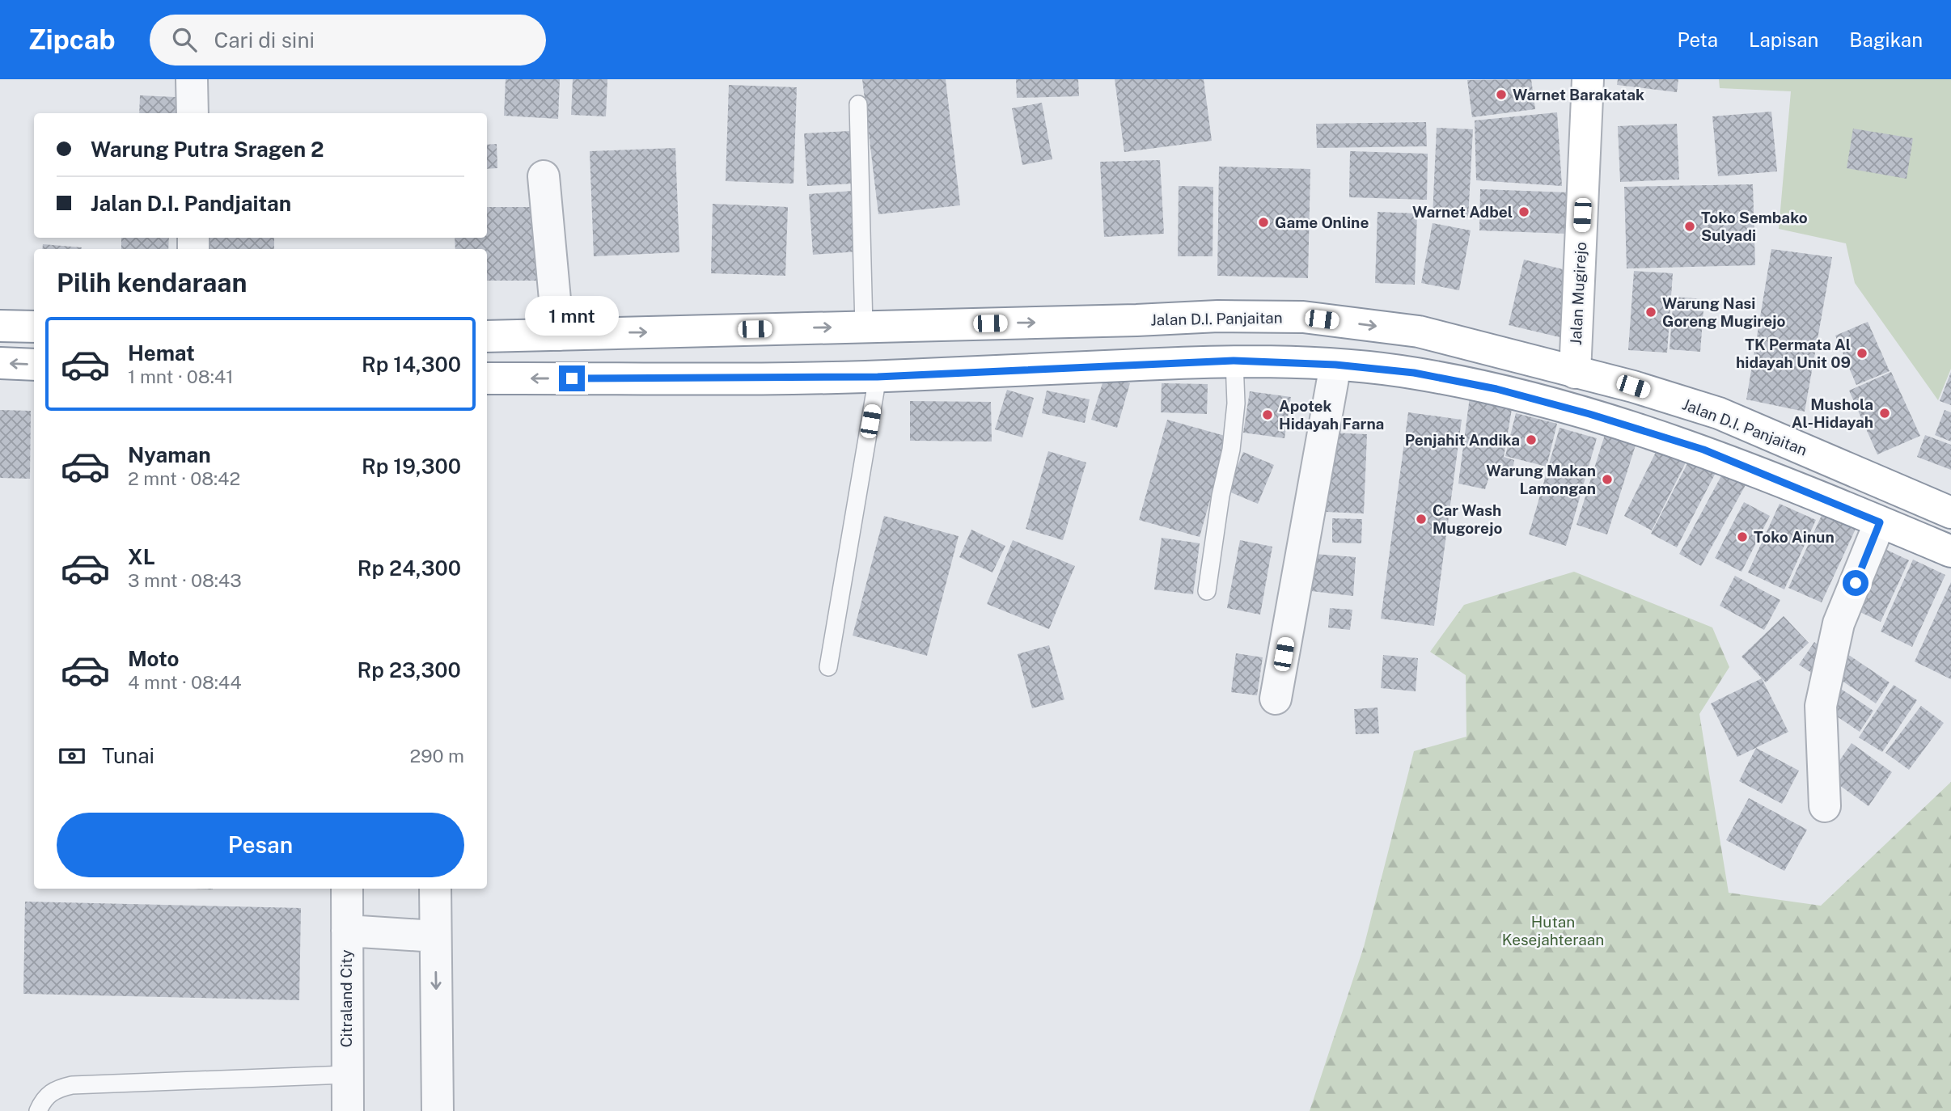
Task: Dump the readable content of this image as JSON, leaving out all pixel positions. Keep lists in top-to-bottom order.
{
  "streets": {
    "main road": ["Jalan Mugirejo", "Jalan D.I. Panjaitan"],
    "street": ["Citraland City"]
  },
  "crossings": [
    ["Jalan Mugirejo", "Jalan D.I. Panjaitan"]
  ],
  "parks": ["Hutan Kesejahteraan"],
  "places": [
    "Warnet Barakatak",
    "Warnet Adbel",
    "Game Online",
    "Toko Sembako Sulyadi",
    "Warung Nasi Goreng Mugirejo",
    "TK Permata Al hidayah Unit 09",
    "Mushola Al-Hidayah",
    "Apotek Hidayah Farna",
    "Penjahit Andika",
    "Warung Makan Lamongan",
    "Car Wash Mugorejo",
    "Toko Ainun"
  ],
  "page": {
    "header": "Zipcab",
    "search": "Cari di sini",
    "nav": ["Peta", "Lapisan", "Bagikan"],
    "banner": ["Warung Putra Sragen 2", "Jalan D.I. Pandjaitan"],
    "heading": "Pilih kendaraan",
    "bubble": "1 mnt",
    "list": [
      {
        "name": "Hemat",
        "note": "1 mnt · 08:41",
        "value": "Rp 14,300"
      },
      {
        "name": "Nyaman",
        "note": "2 mnt · 08:42",
        "value": "Rp 19,300"
      },
      {
        "name": "XL",
        "note": "3 mnt · 08:43",
        "value": "Rp 24,300"
      },
      {
        "name": "Moto",
        "note": "4 mnt · 08:44",
        "value": "Rp 23,300"
      }
    ],
    "pay": ["Tunai", "290 m"],
    "buttons": "Pesan"
  }
}
